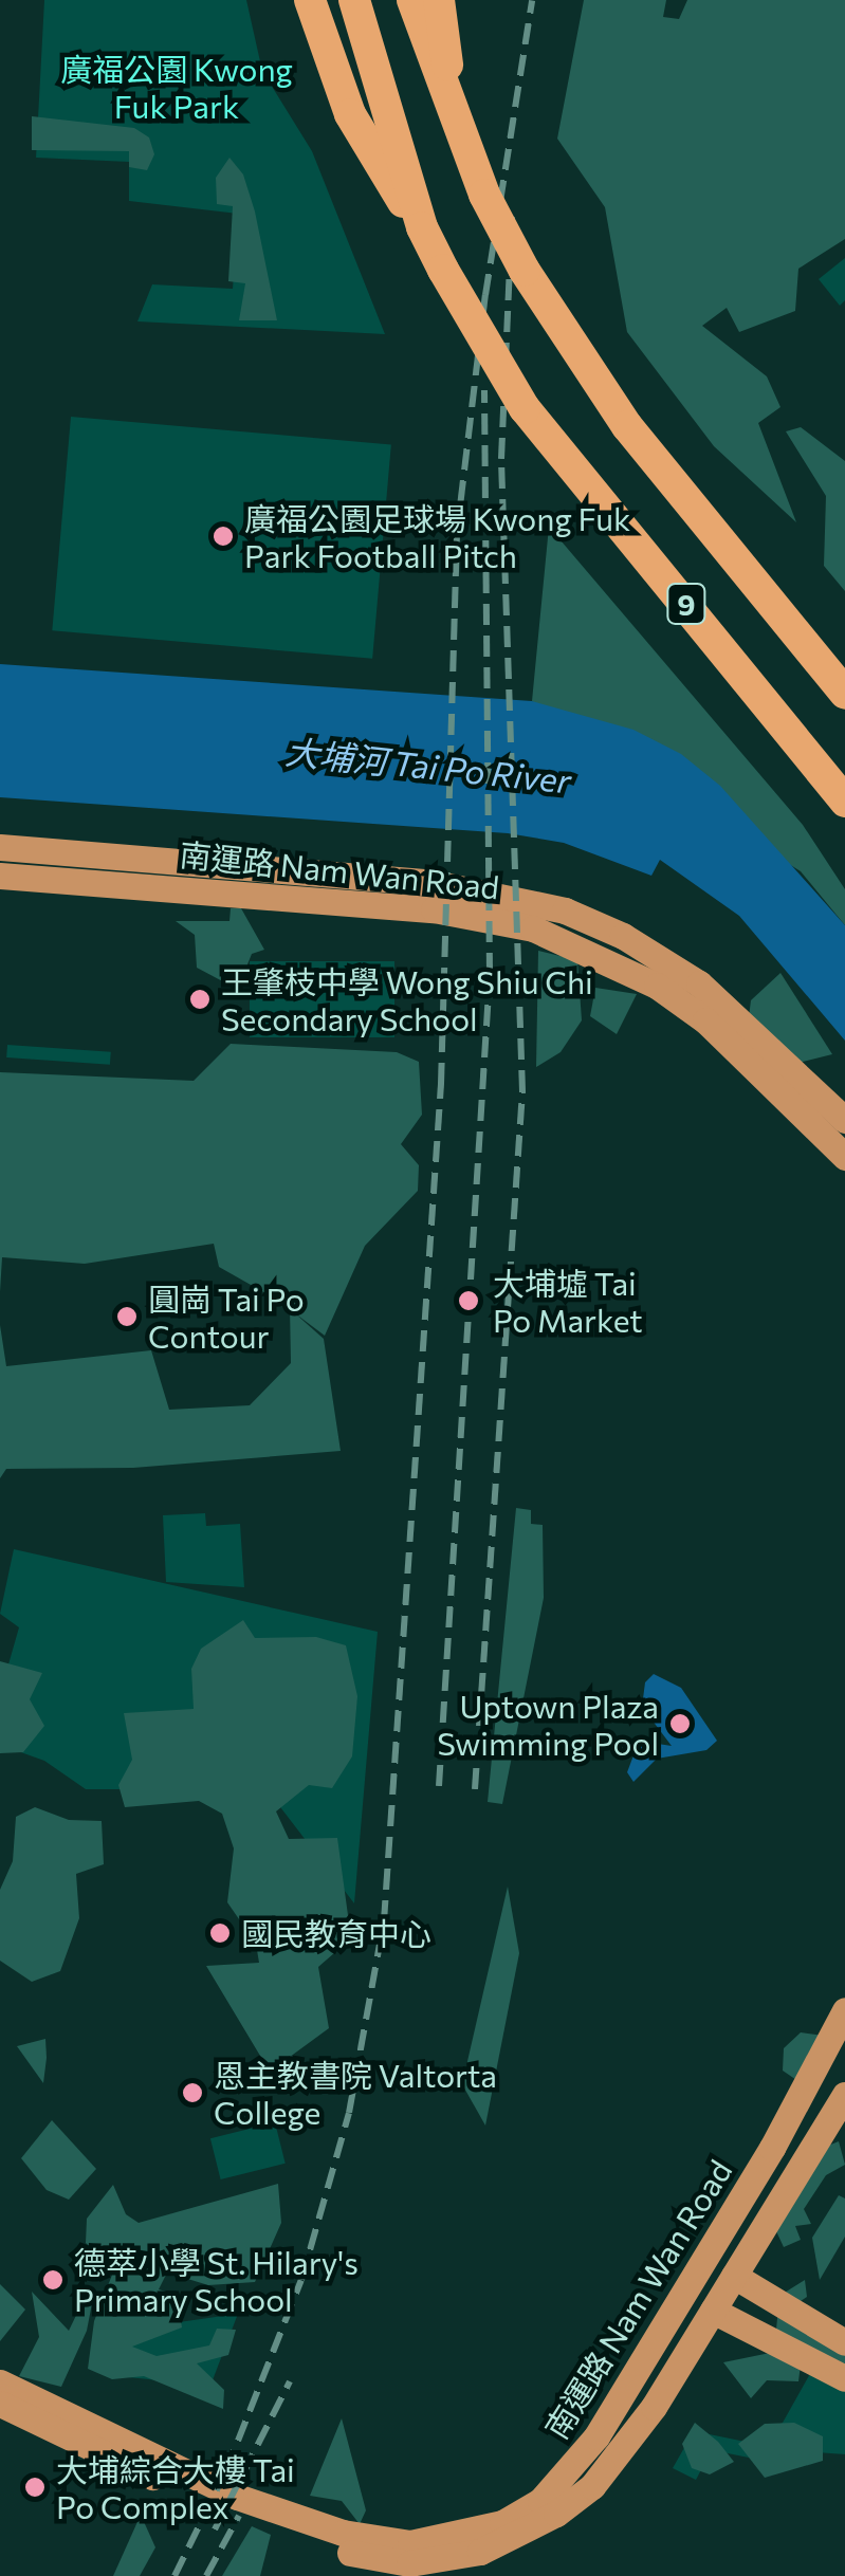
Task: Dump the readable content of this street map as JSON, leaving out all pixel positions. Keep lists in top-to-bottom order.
{
  "streets": {
    "highway": ["9"],
    "main road": ["南運路 Nam Wan Road"]
  },
  "water": ["大埔河 Tai Po River"],
  "parks": ["廣福公園 Kwong Fuk Park"],
  "places": [
    "廣福公園足球場 Kwong Fuk Park Football Pitch",
    "王肇枝中學 Wong Shiu Chi Secondary School",
    "大埔墟 Tai Po Market",
    "圓崗 Tai Po Contour",
    "Uptown Plaza Swimming Pool",
    "國民教育中心",
    "恩主教書院 Valtorta College",
    "德萃小學 St. Hilary's Primary School",
    "大埔綜合大樓 Tai Po Complex"
  ]
}
